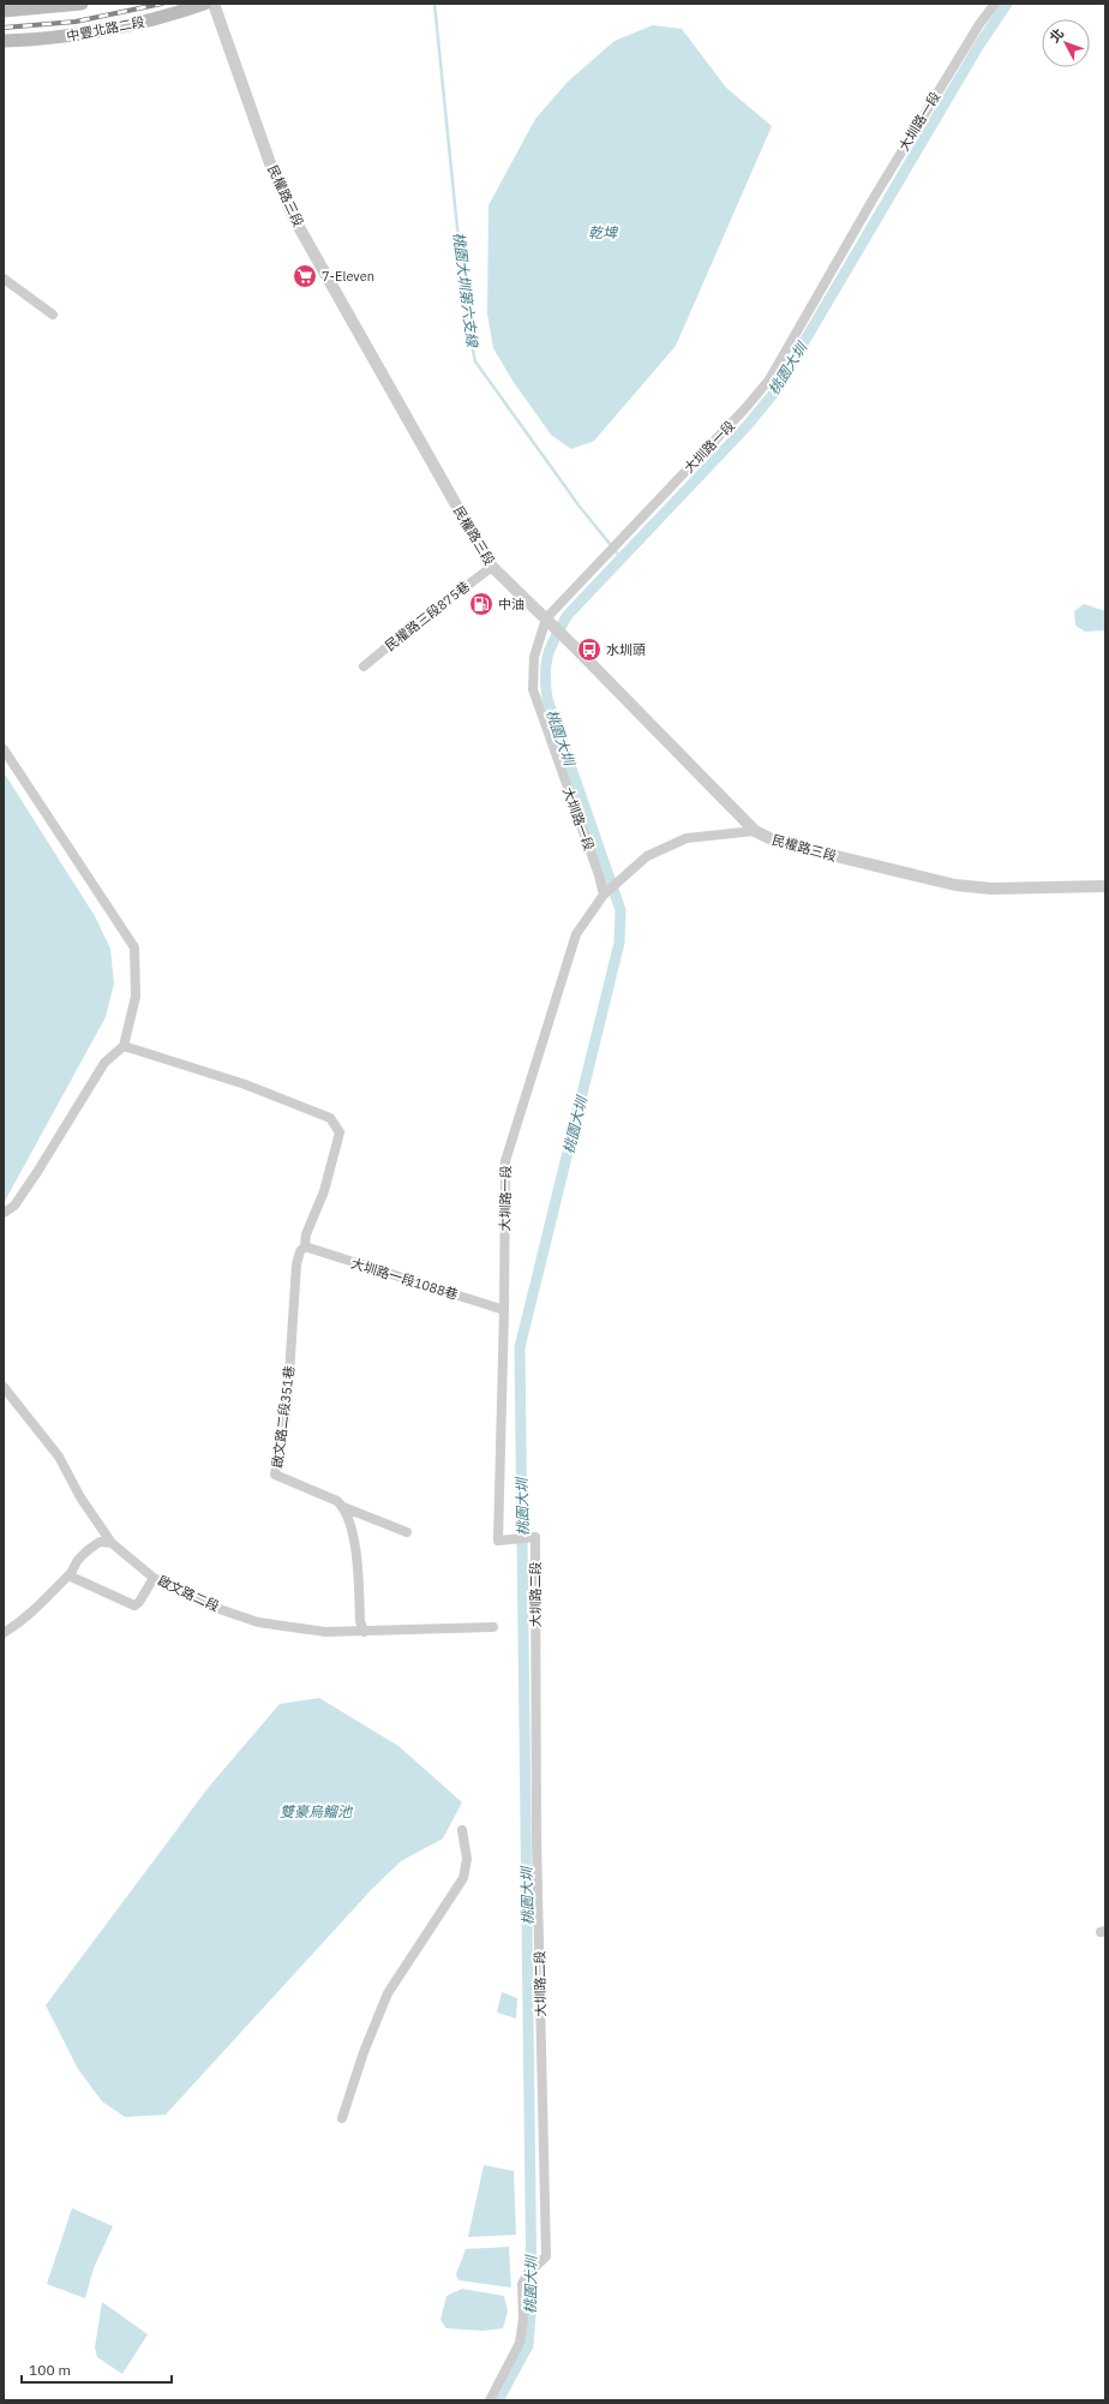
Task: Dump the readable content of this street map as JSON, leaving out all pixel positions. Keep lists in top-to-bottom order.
{
  "streets": {
    "main road": ["中豐北路二段"],
    "street": [
      "大圳路一段",
      "民權路三段",
      "民權路三段875巷",
      "大圳路一段1088巷",
      "啟文路二段351巷",
      "啟文路二段",
      "大圳路二段"
    ]
  },
  "crossings": [
    ["大圳路一段", "民權路三段"],
    ["大圳路一段", "大圳路一段1088巷"],
    ["大圳路一段", "大圳路二段"],
    ["民權路三段", "民權路三段875巷"],
    ["大圳路一段1088巷", "啟文路二段351巷"]
  ],
  "water": [
    "乾埤",
    "桃園大圳第六支線",
    "桃園大圳",
    "雙豪烏鰡池"
  ],
  "places": {
    "supermarket": ["7-Eleven"],
    "fuel station": ["中油"],
    "bus stop": ["水圳頭"]
  },
  "scale_bar": "100 m",
  "north": "top left"
}
